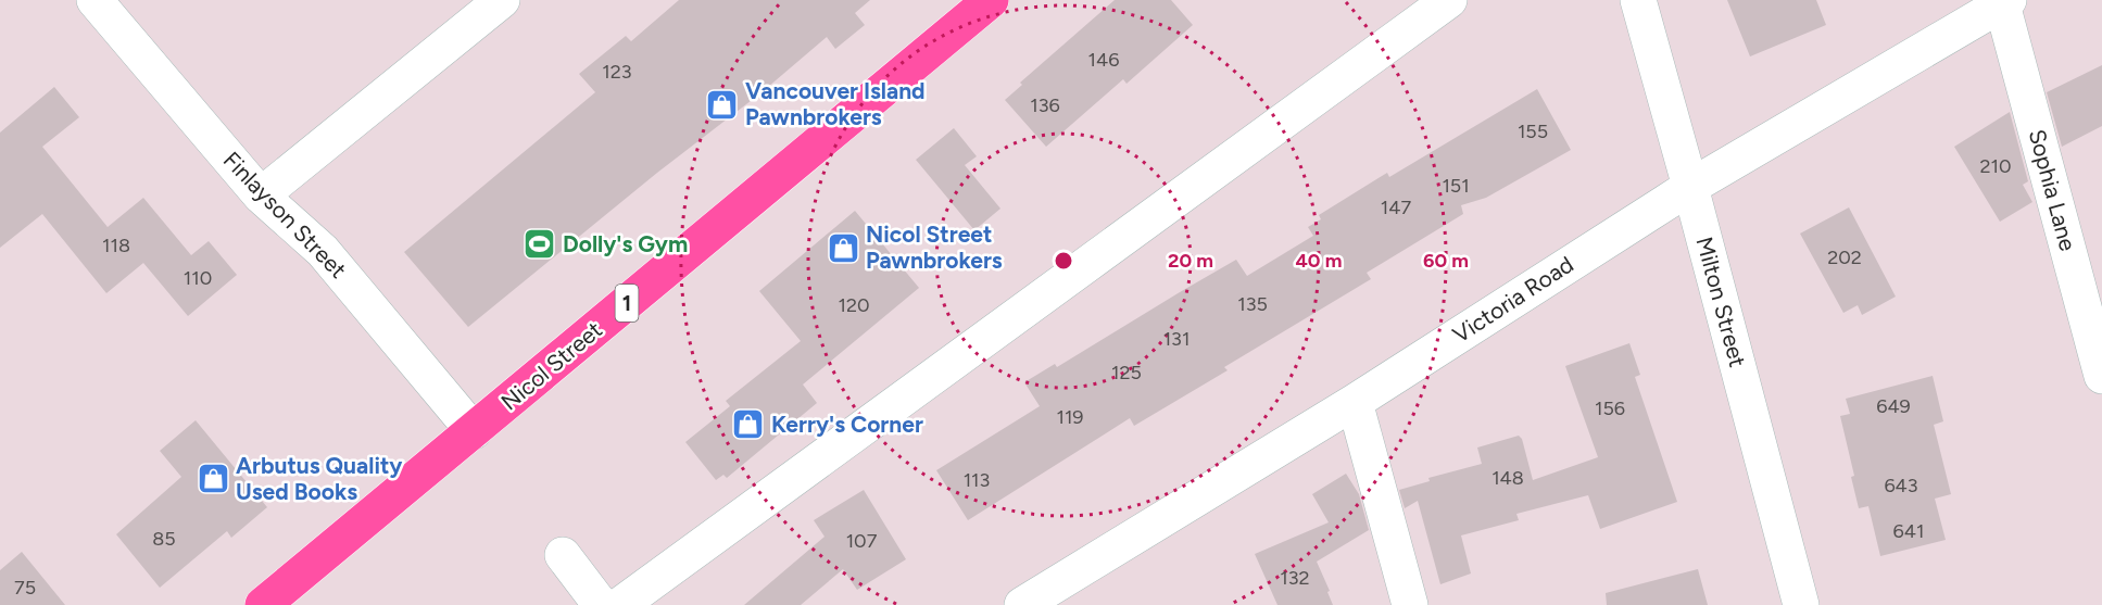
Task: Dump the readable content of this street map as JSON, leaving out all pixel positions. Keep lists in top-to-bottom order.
{
  "streets": {
    "highway": ["1", "Nicol Street"],
    "street": [
      "Sophia Lane",
      "Finlayson Street",
      "Victoria Road",
      "Milton Street"
    ]
  },
  "crossings": [
    ["Sophia Lane", "Victoria Road"],
    ["Finlayson Street", "Nicol Street"],
    ["Victoria Road", "Milton Street"]
  ],
  "places": {
    "shop": [
      "Vancouver Island Pawnbrokers",
      "Nicol Street Pawnbrokers",
      "Kerry's Corner",
      "Arbutus Quality Used Books"
    ],
    "sports": ["Dolly's Gym"]
  },
  "house_numbers": [
    "146",
    "123",
    "136",
    "155",
    "210",
    "151",
    "147",
    "118",
    "202",
    "110",
    "135",
    "120",
    "131",
    "125",
    "649",
    "156",
    "119",
    "148",
    "113",
    "643",
    "641",
    "85",
    "107",
    "132",
    "75"
  ],
  "rings": ["20 m", "40 m", "60 m"]
}
